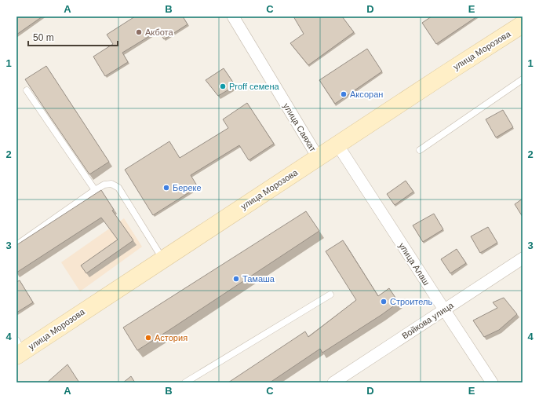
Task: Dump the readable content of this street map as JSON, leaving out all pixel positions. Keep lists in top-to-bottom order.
{
  "streets": {
    "main road": ["улица Морозова"],
    "street": ["улица Саяхат", "улица Алаш", "Войкова улица"]
  },
  "crossings": [
    ["улица Морозова", "улица Саяхат"],
    ["улица Морозова", "улица Алаш"],
    ["улица Алаш", "Войкова улица"]
  ],
  "places": [
    "Акбота",
    "Proff семена",
    "Аксоран",
    "Береке",
    "Тамаша",
    "Строитель",
    "Астория"
  ],
  "scale_bar": "50 m",
  "grid": {
    "columns": [
      "A",
      "B",
      "C",
      "D",
      "E"
    ],
    "rows": [
      "1",
      "2",
      "3",
      "4"
    ]
  }
}
